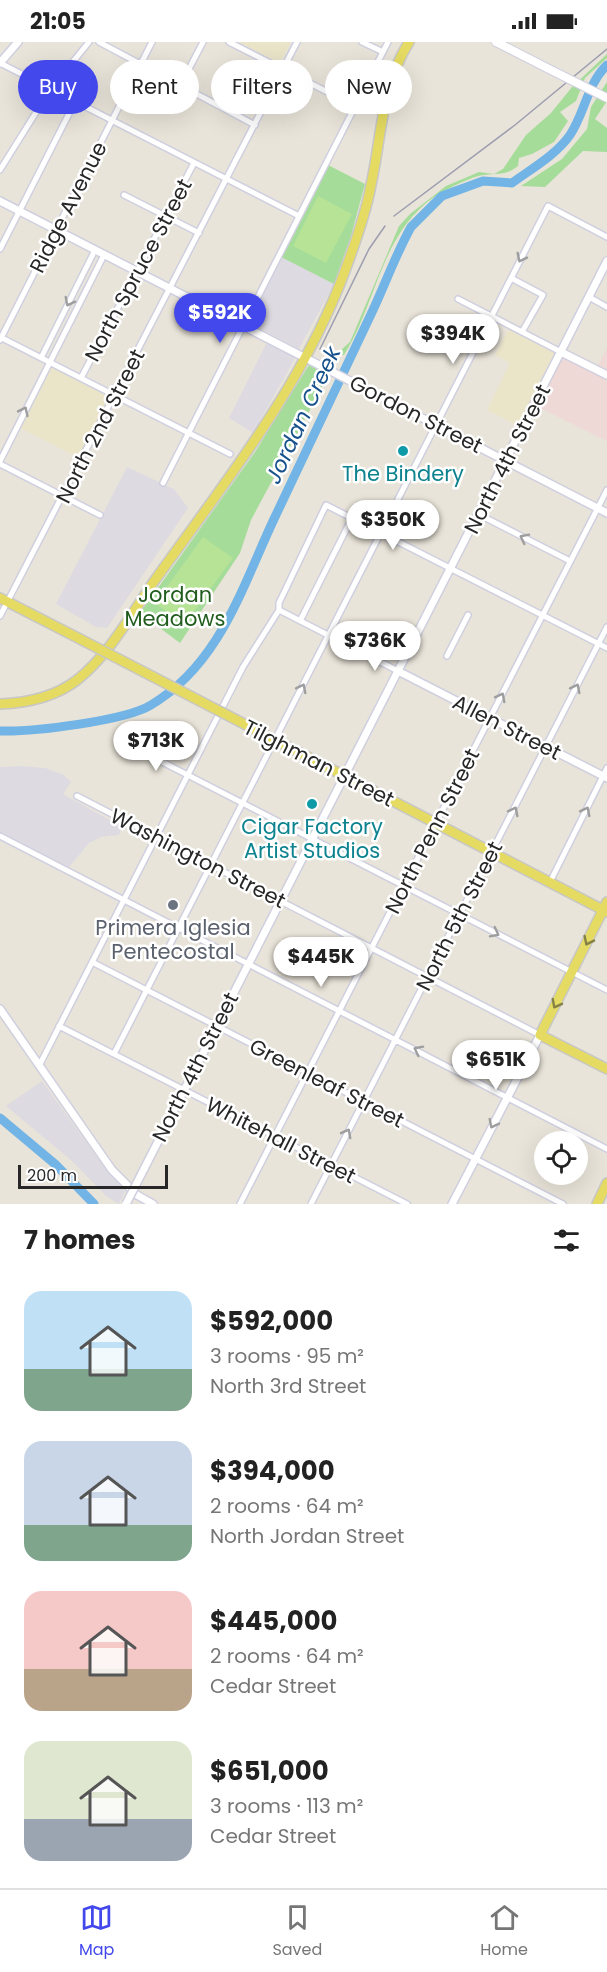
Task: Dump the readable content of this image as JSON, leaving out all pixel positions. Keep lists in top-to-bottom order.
{
  "streets": {
    "main road": ["Tilghman Street", "Washington Street"],
    "street": [
      "Ridge Avenue",
      "North Spruce Street",
      "Gordon Street",
      "North 2nd Street",
      "North 4th Street",
      "Allen Street",
      "North Penn Street",
      "North 5th Street",
      "Greenleaf Street",
      "Whitehall Street"
    ]
  },
  "crossings": [
    ["Ridge Avenue", "Gordon Street"],
    ["North Spruce Street", "Gordon Street"],
    ["Gordon Street", "North 2nd Street"],
    ["Gordon Street", "North 4th Street"],
    ["Gordon Street", "North Penn Street"],
    ["North 2nd Street", "Tilghman Street"],
    ["North 4th Street", "Allen Street"],
    ["North 4th Street", "Tilghman Street"],
    ["North 4th Street", "Washington Street"],
    ["North 4th Street", "Greenleaf Street"],
    ["North 4th Street", "Whitehall Street"],
    ["Allen Street", "North Penn Street"],
    ["Allen Street", "North 5th Street"],
    ["Tilghman Street", "North Penn Street"],
    ["Tilghman Street", "North 5th Street"],
    ["North Penn Street", "Washington Street"],
    ["North Penn Street", "Greenleaf Street"],
    ["North Penn Street", "Whitehall Street"],
    ["Washington Street", "North 5th Street"],
    ["North 5th Street", "Greenleaf Street"],
    ["North 5th Street", "Whitehall Street"]
  ],
  "one_way": ["North 5th Street"],
  "water": ["Jordan Creek"],
  "parks": ["Jordan Meadows"],
  "places": ["The Bindery", "Cigar Factory Artist Studios", "Primera Iglesia Pentecostal"],
  "scale_bar": "200 m",
  "page": {
    "status": "21:05",
    "chip": [
      "Buy",
      "Rent",
      "Filters",
      "New"
    ],
    "price": [
      "$592K",
      "$394K",
      "$350K",
      "$736K",
      "$713K",
      "$445K",
      "$651K"
    ],
    "scale": "200 m",
    "heading": "7 homes",
    "list": [
      {
        "name": "$592,000",
        "note": "3 rooms · 95 m² · North 3rd Street"
      },
      {
        "name": "$394,000",
        "note": "2 rooms · 64 m² · North Jordan Street"
      },
      {
        "name": "$445,000",
        "note": "2 rooms · 64 m² · Cedar Street"
      },
      {
        "name": "$651,000",
        "note": "3 rooms · 113 m² · Cedar Street"
      }
    ],
    "tabs": ["Map", "Saved", "Home"]
  }
}
